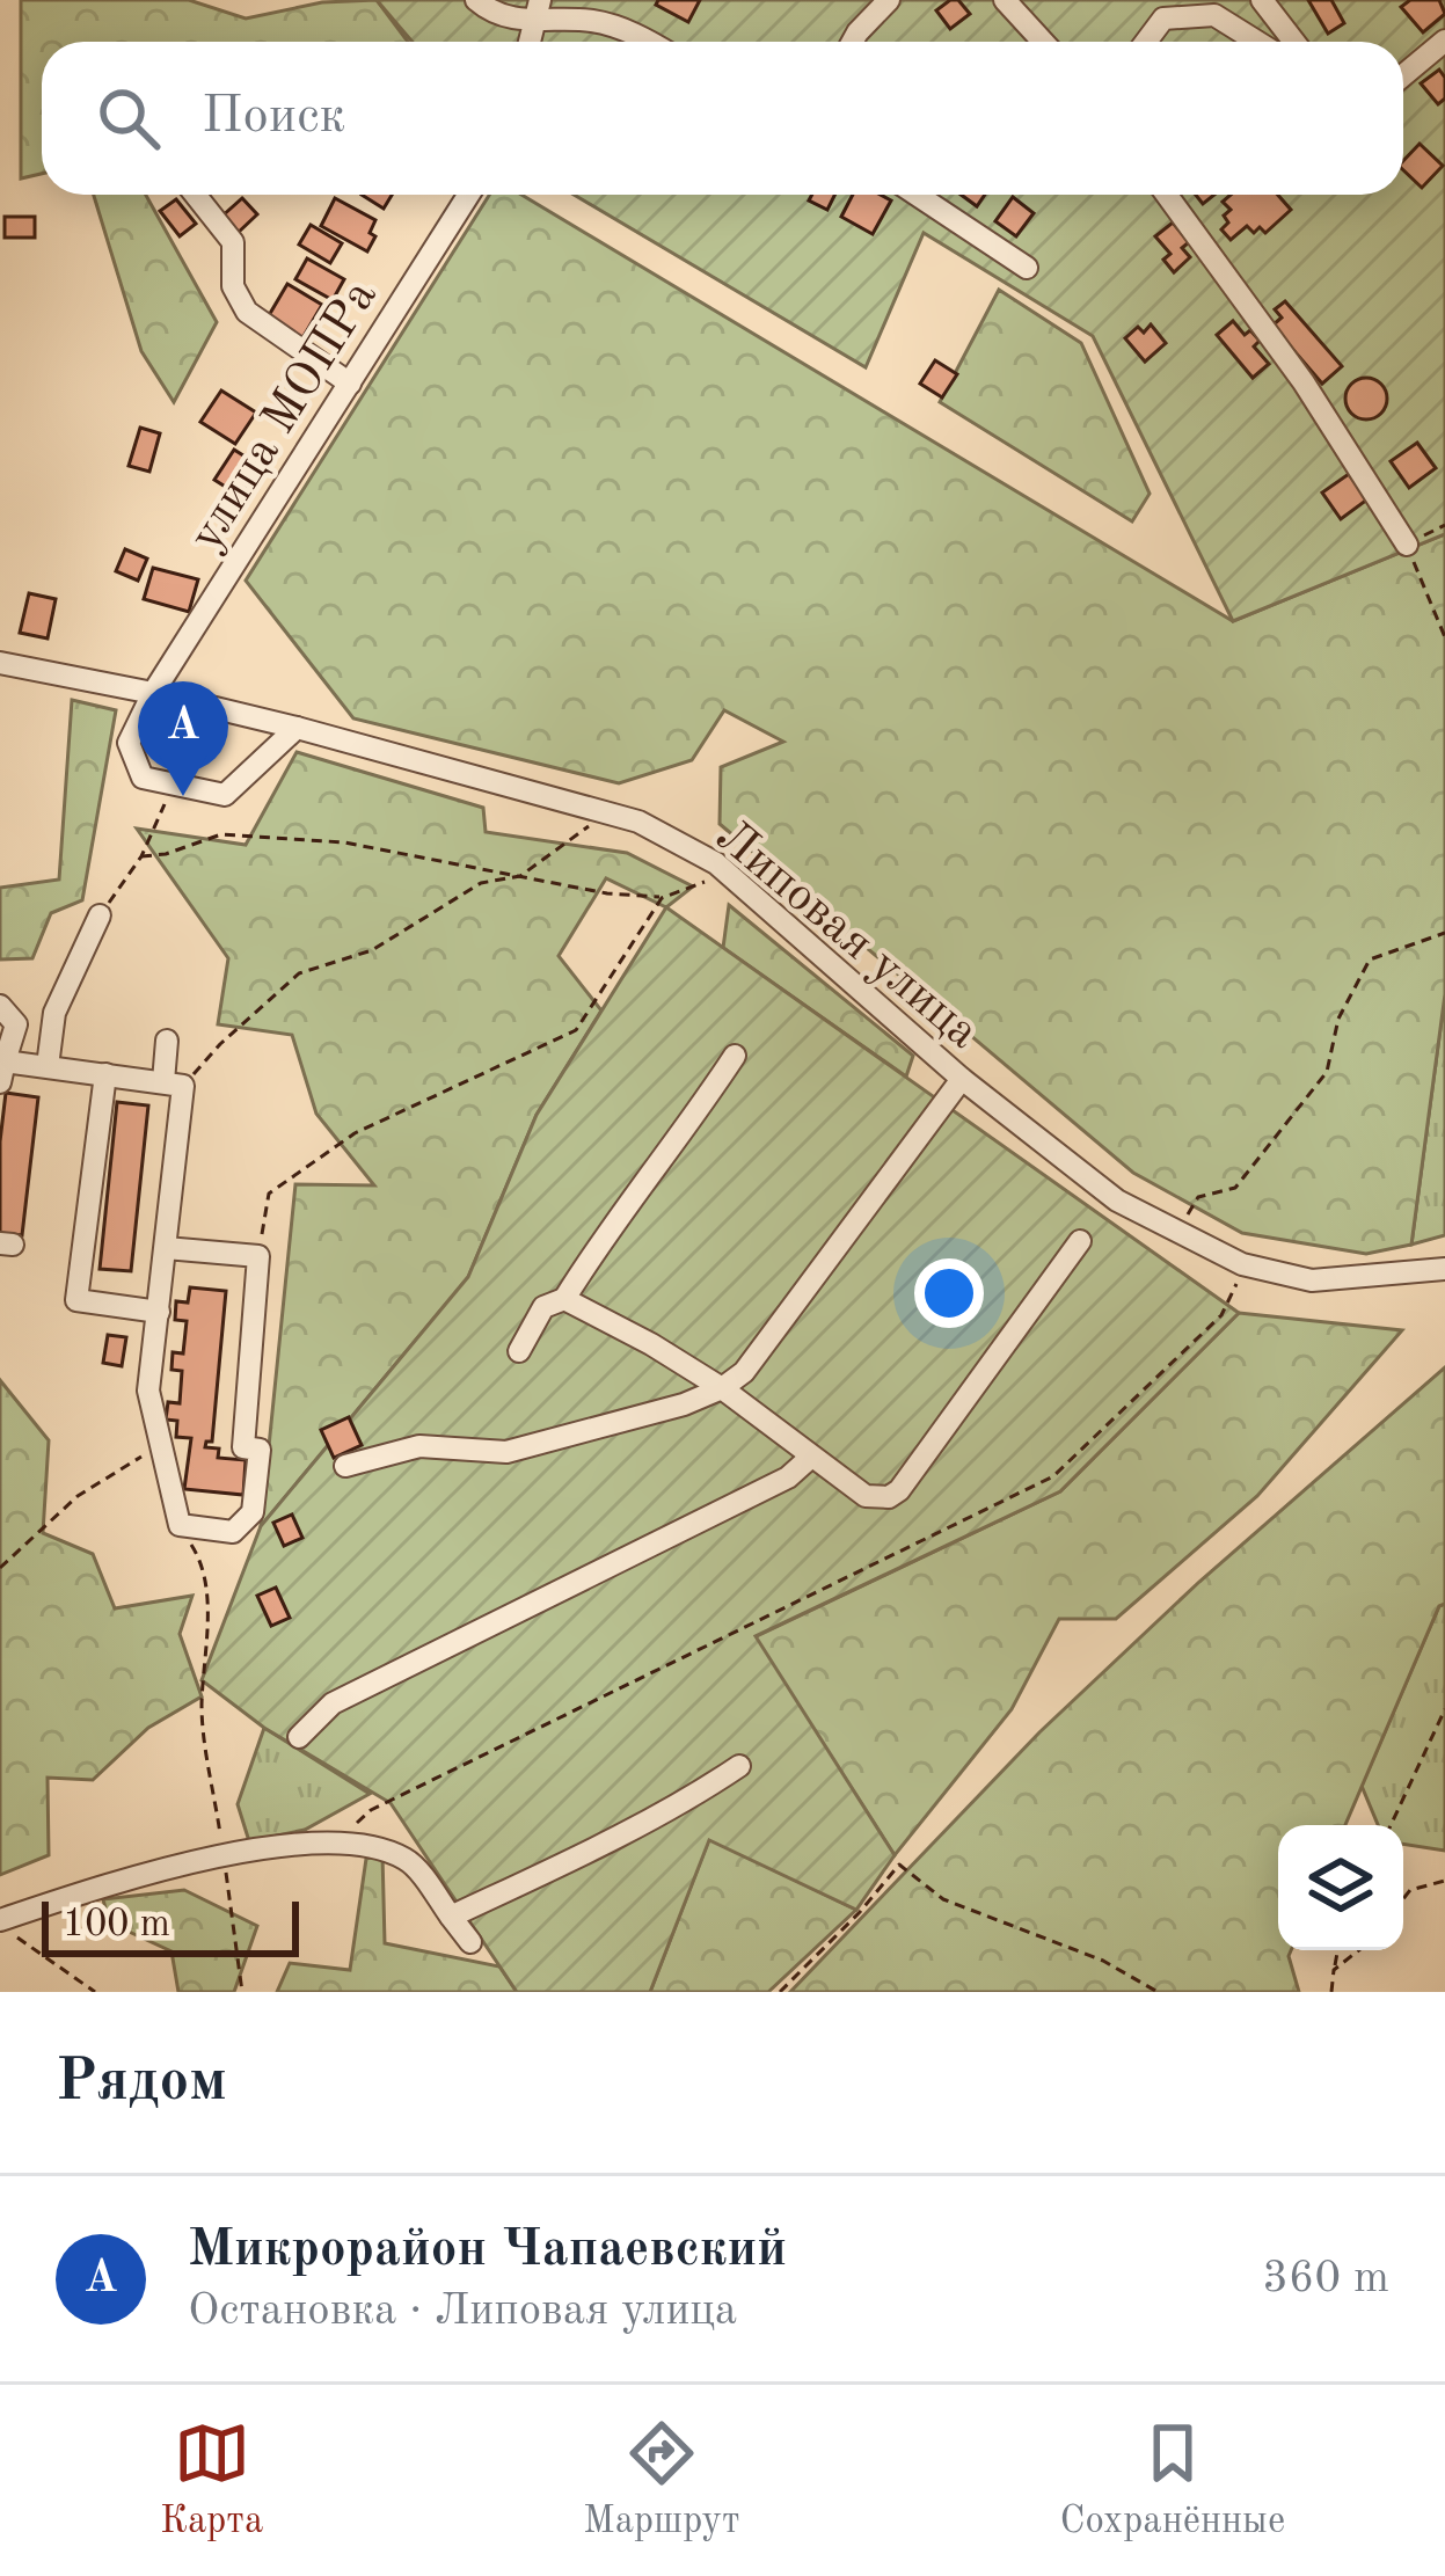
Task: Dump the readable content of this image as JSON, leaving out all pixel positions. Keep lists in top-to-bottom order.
{
  "streets": {
    "street": ["улица МОПРа", "Липовая улица"]
  },
  "crossings": [
    ["улица МОПРа", "Липовая улица"]
  ],
  "scale_bar": "100 m",
  "page": {
    "search": "Поиск",
    "pins": "A",
    "scale": "100 m",
    "heading": "Рядом",
    "list": [
      {
        "mark": "A",
        "name": "Микрорайон Чапаевский",
        "note": "Остановка · Липовая улица",
        "value": "360 m"
      }
    ],
    "nav": ["Карта", "Маршрут", "Сохранённые"]
  }
}
